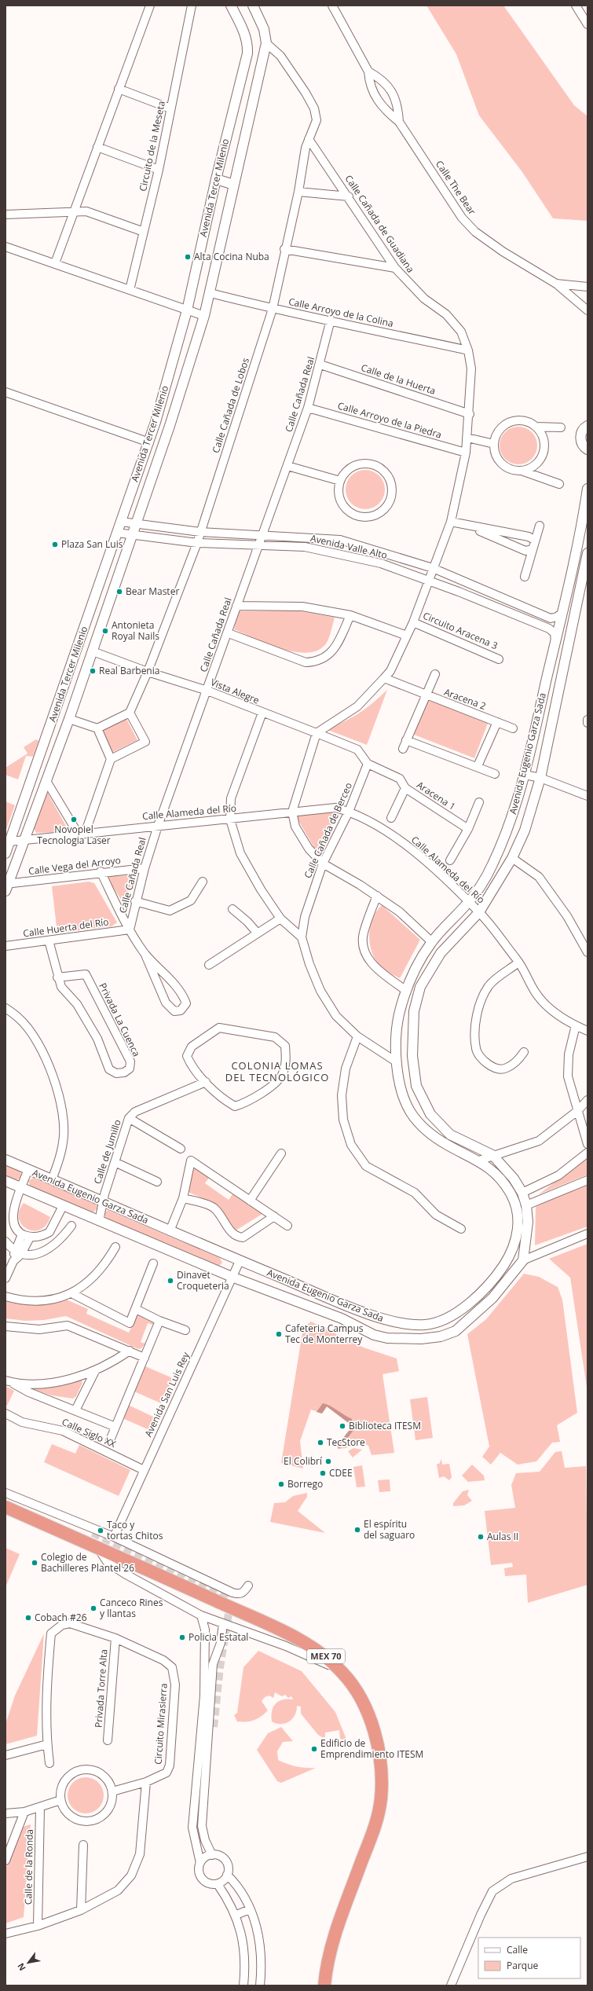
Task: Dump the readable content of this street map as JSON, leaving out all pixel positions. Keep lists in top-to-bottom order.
{
  "streets": {
    "highway": ["MEX 70"],
    "street": [
      "Circuito de la Meseta",
      "Avenida Tercer Milenio",
      "Calle The Bear",
      "Calle Cañada de Guadiana",
      "Calle Arroyo de la Colina",
      "Calle de la Huerta",
      "Calle Cañada Real",
      "Calle Cañada de Lobos",
      "Calle Arroyo de la Piedra",
      "Avenida Valle Alto",
      "Circuito Aracena 3",
      "Vista Alegre",
      "Aracena 2",
      "Avenida Eugenio Garza Sada",
      "Aracena 1",
      "Calle Alameda del Río",
      "Calle Cañada de Berceo",
      "Calle Vega del Arroyo",
      "Calle Huerta del Río",
      "Privada La Cuenca",
      "Calle de Jumillo",
      "Avenida San Luis Rey",
      "Calle Siglo XX",
      "Privada Torre Alta",
      "Circuito Mirasierra",
      "Calle de la Ronda"
    ]
  },
  "crossings": [
    ["Avenida Tercer Milenio", "Calle Arroyo de la Colina"],
    ["Avenida Tercer Milenio", "Avenida Valle Alto"],
    ["Avenida Tercer Milenio", "Vista Alegre"],
    ["Avenida Tercer Milenio", "Calle Alameda del Río"],
    ["Avenida Tercer Milenio", "Calle Vega del Arroyo"],
    ["Calle Cañada de Guadiana", "Calle Arroyo de la Colina"],
    ["Calle Cañada de Guadiana", "Calle de la Huerta"],
    ["Calle Cañada de Guadiana", "Calle Cañada de Lobos"],
    ["Calle Cañada de Guadiana", "Calle Arroyo de la Piedra"],
    ["Calle Cañada de Guadiana", "Avenida Valle Alto"],
    ["Calle Cañada de Guadiana", "Circuito Aracena 3"],
    ["Calle Cañada de Guadiana", "Vista Alegre"],
    ["Calle Cañada de Guadiana", "Aracena 2"],
    ["Calle Arroyo de la Colina", "Calle Cañada Real"],
    ["Calle Arroyo de la Colina", "Calle Cañada de Lobos"],
    ["Calle de la Huerta", "Calle Cañada Real"],
    ["Calle Cañada Real", "Calle Arroyo de la Piedra"],
    ["Calle Cañada Real", "Avenida Valle Alto"],
    ["Calle Cañada Real", "Vista Alegre"],
    ["Calle Cañada Real", "Calle Alameda del Río"],
    ["Calle Cañada Real", "Calle Vega del Arroyo"],
    ["Calle Cañada Real", "Calle Huerta del Río"],
    ["Calle Cañada de Lobos", "Avenida Valle Alto"],
    ["Calle Cañada de Lobos", "Vista Alegre"],
    ["Avenida Valle Alto", "Avenida Eugenio Garza Sada"],
    ["Avenida Eugenio Garza Sada", "Calle Alameda del Río"],
    ["Avenida Eugenio Garza Sada", "Calle Cañada de Berceo"],
    ["Avenida Eugenio Garza Sada", "Calle de Jumillo"],
    ["Avenida Eugenio Garza Sada", "Avenida San Luis Rey"],
    ["Calle Alameda del Río", "Calle Cañada de Berceo"],
    ["Calle Huerta del Río", "Privada La Cuenca"],
    ["Avenida San Luis Rey", "Calle Siglo XX"],
    ["Privada Torre Alta", "Circuito Mirasierra"]
  ],
  "districts": ["COLONIA LOMAS DEL TECNOLÓGICO"],
  "places": [
    "Alta Cocina Nuba",
    "Plaza San Luis",
    "Bear Master",
    "Antonieta Royal Nails",
    "Real Barbenia",
    "Novopiel Tecnologia Laser",
    "Dinavet Croqueteria",
    "Cafeteria Campus Tec de Monterrey",
    "Biblioteca ITESM",
    "TecStore",
    "El Colibrí",
    "CDEE",
    "Borrego",
    "El espíritu del saguaro",
    "Taco y tortas Chitos",
    "Aulas II",
    "Colegio de Bachilleres Plantel 26",
    "Canceco Rines y llantas",
    "Cobach #26",
    "Policia Estatal",
    "Edificio de Emprendimiento ITESM"
  ],
  "legend": ["Calle", "Parque"],
  "north": "bottom left"
}
